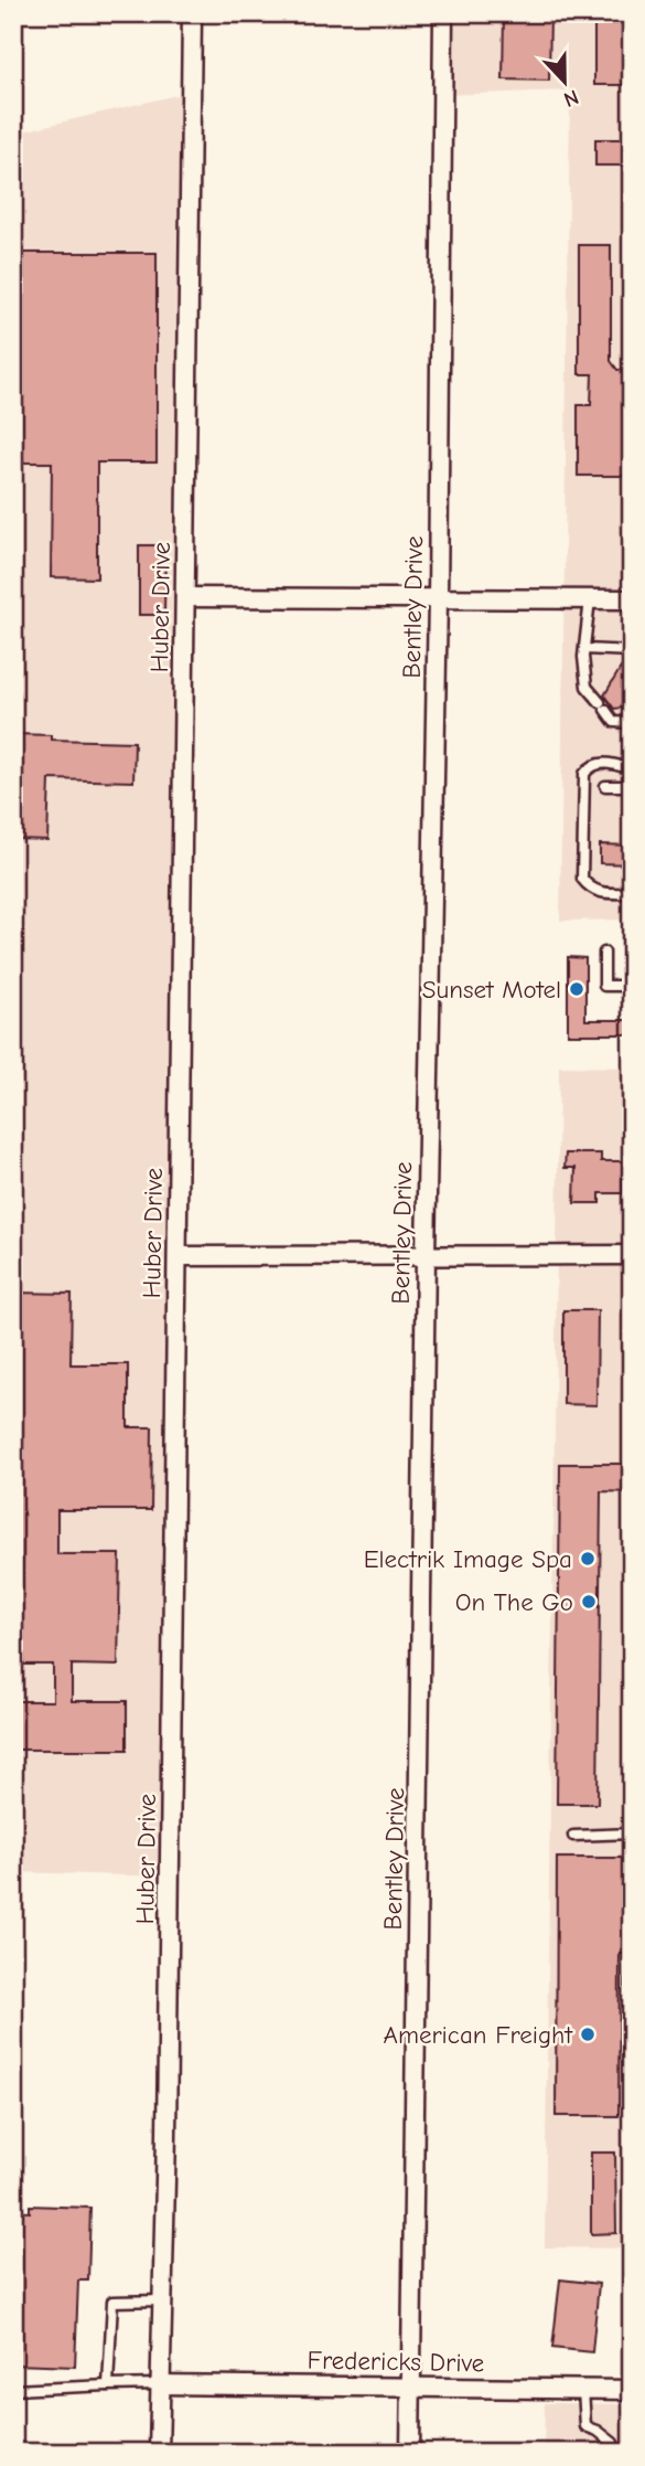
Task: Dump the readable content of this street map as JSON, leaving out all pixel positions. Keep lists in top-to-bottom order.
{
  "streets": {
    "street": ["Huber Drive", "Bentley Drive", "Fredericks Drive"]
  },
  "crossings": [
    ["Huber Drive", "Fredericks Drive"],
    ["Bentley Drive", "Fredericks Drive"]
  ],
  "places": [
    "Sunset Motel",
    "Electrik Image Spa",
    "On The Go",
    "American Freight"
  ],
  "north": "bottom"
}
